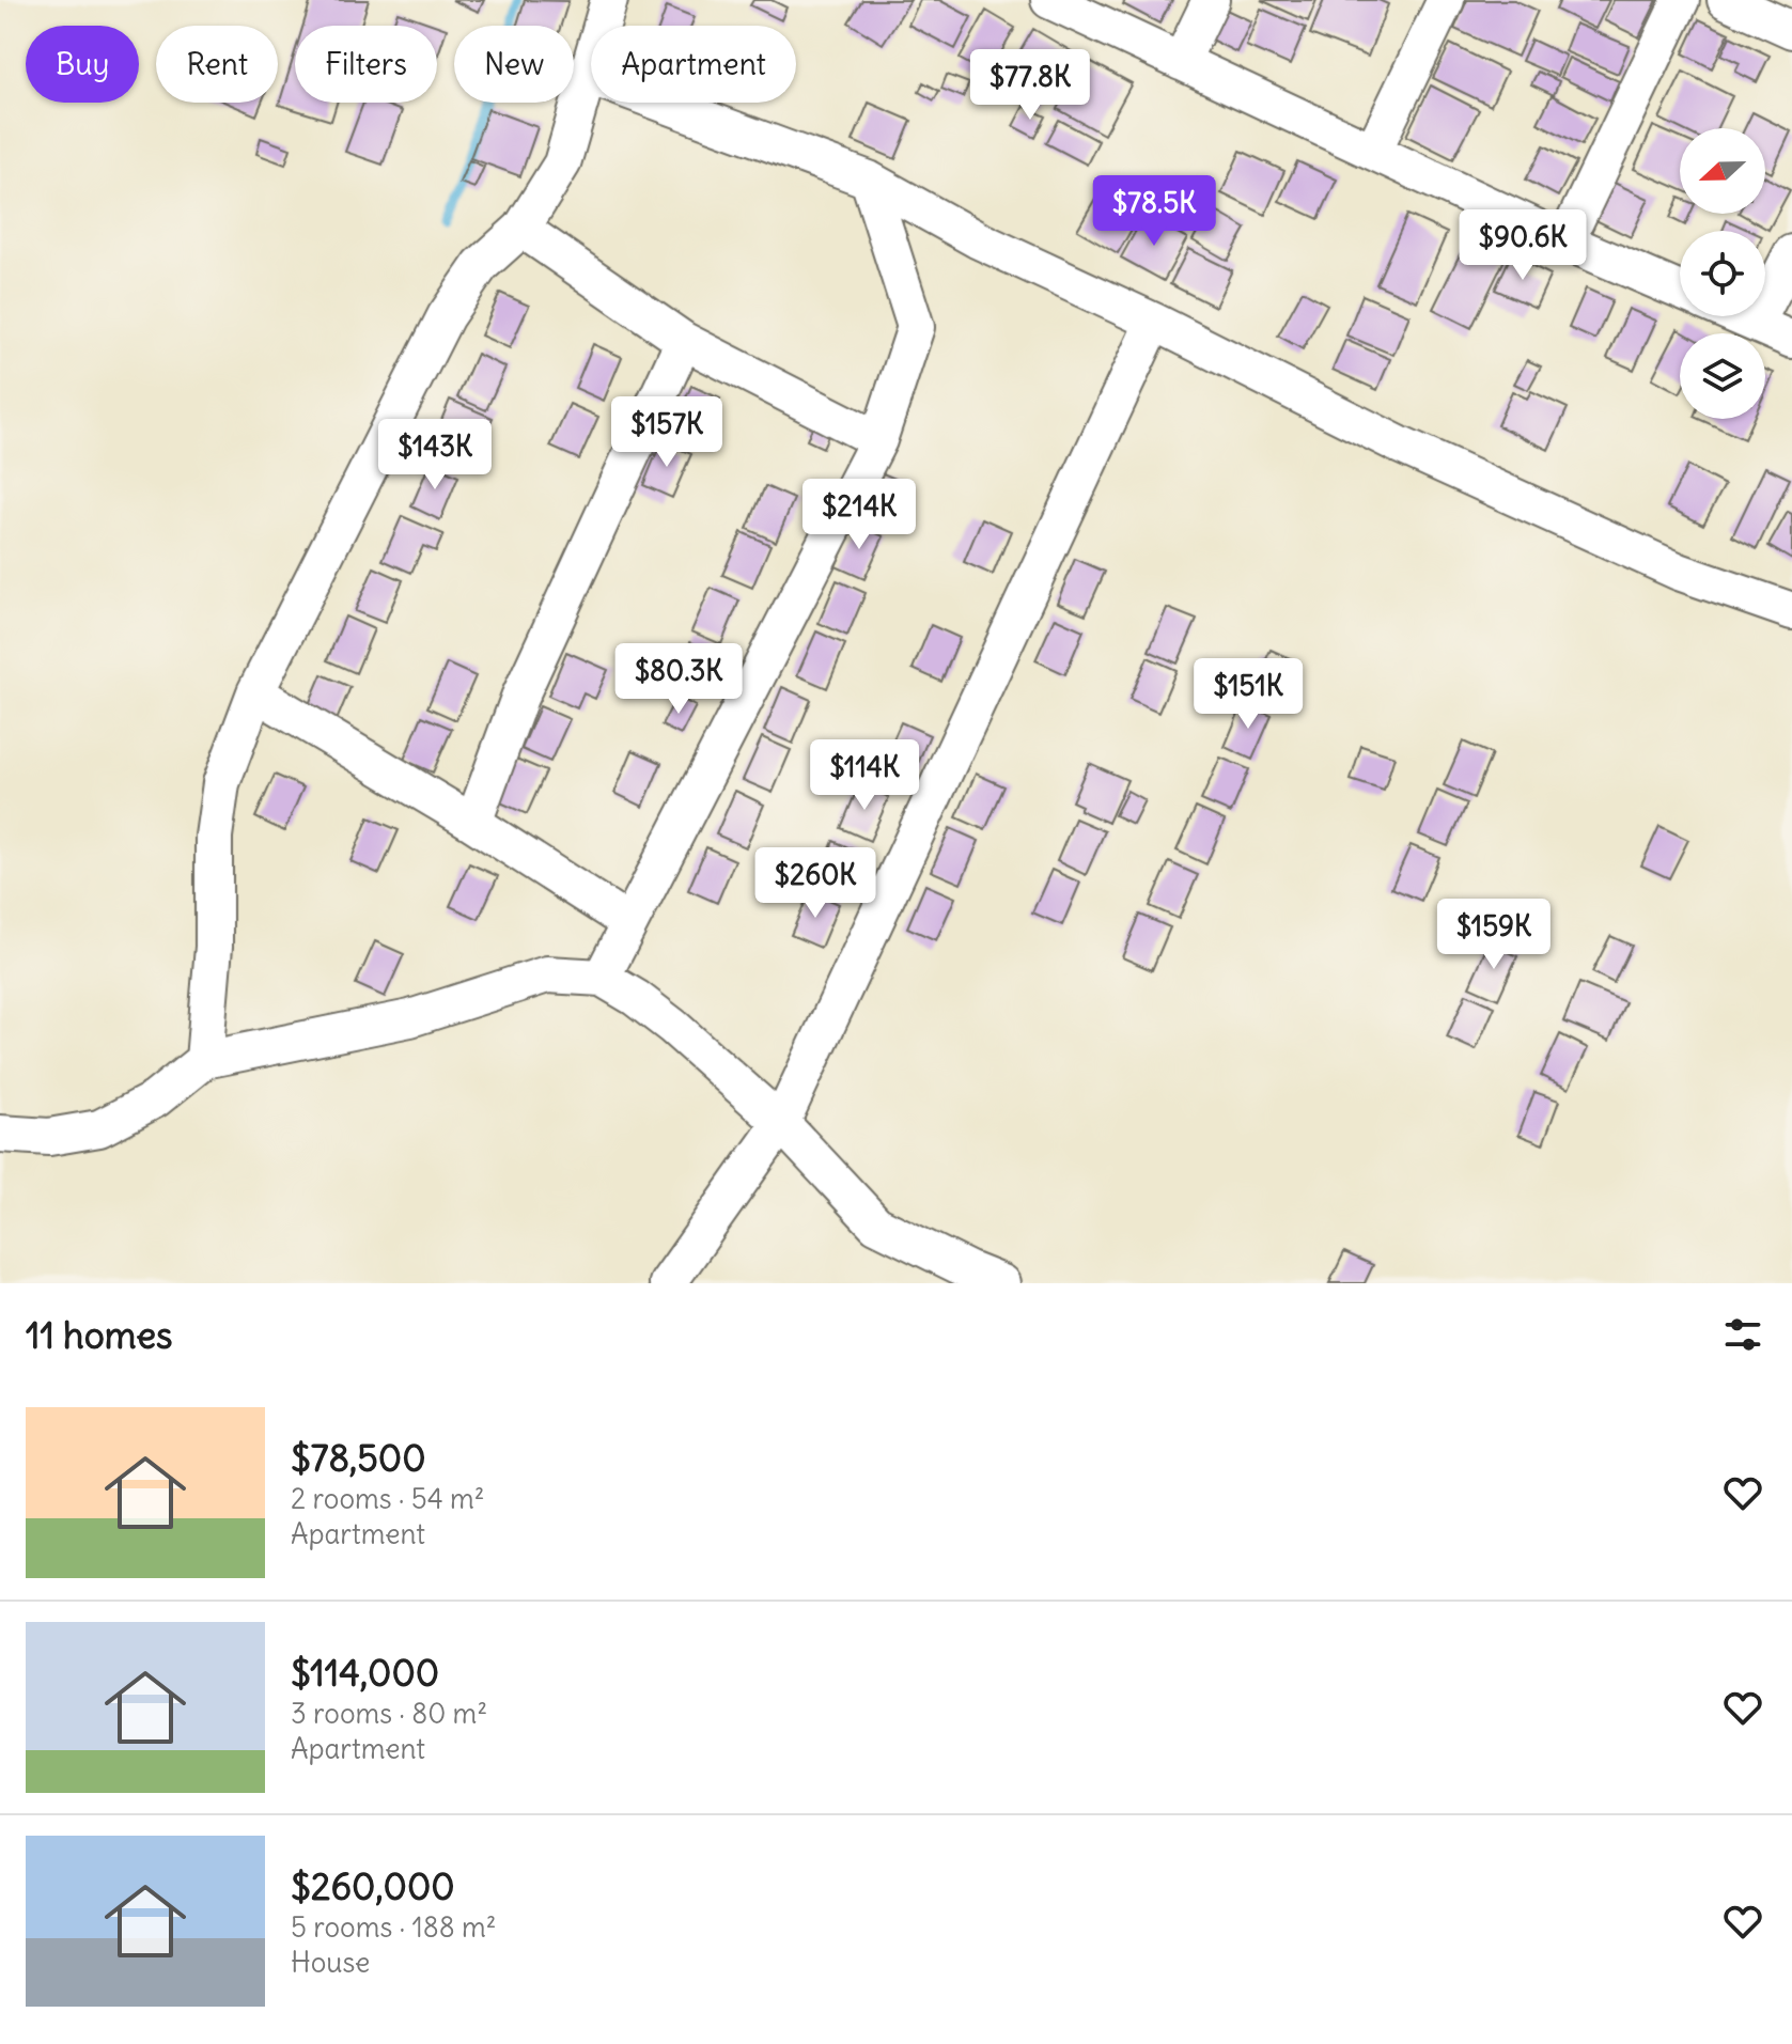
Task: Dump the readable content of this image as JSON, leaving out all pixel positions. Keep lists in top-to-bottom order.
{
  "north": "left",
  "page": {
    "chip": [
      "Buy",
      "Rent",
      "Filters",
      "New",
      "Apartment"
    ],
    "price": [
      "$77.8K",
      "$78.5K",
      "$90.6K",
      "$157K",
      "$143K",
      "$214K",
      "$80.3K",
      "$151K",
      "$114K",
      "$260K",
      "$159K"
    ],
    "heading": "11 homes",
    "list": [
      {
        "name": "$78,500",
        "note": "2 rooms · 54 m² · Apartment"
      },
      {
        "name": "$114,000",
        "note": "3 rooms · 80 m² · Apartment"
      },
      {
        "name": "$260,000",
        "note": "5 rooms · 188 m² · House"
      }
    ]
  }
}
